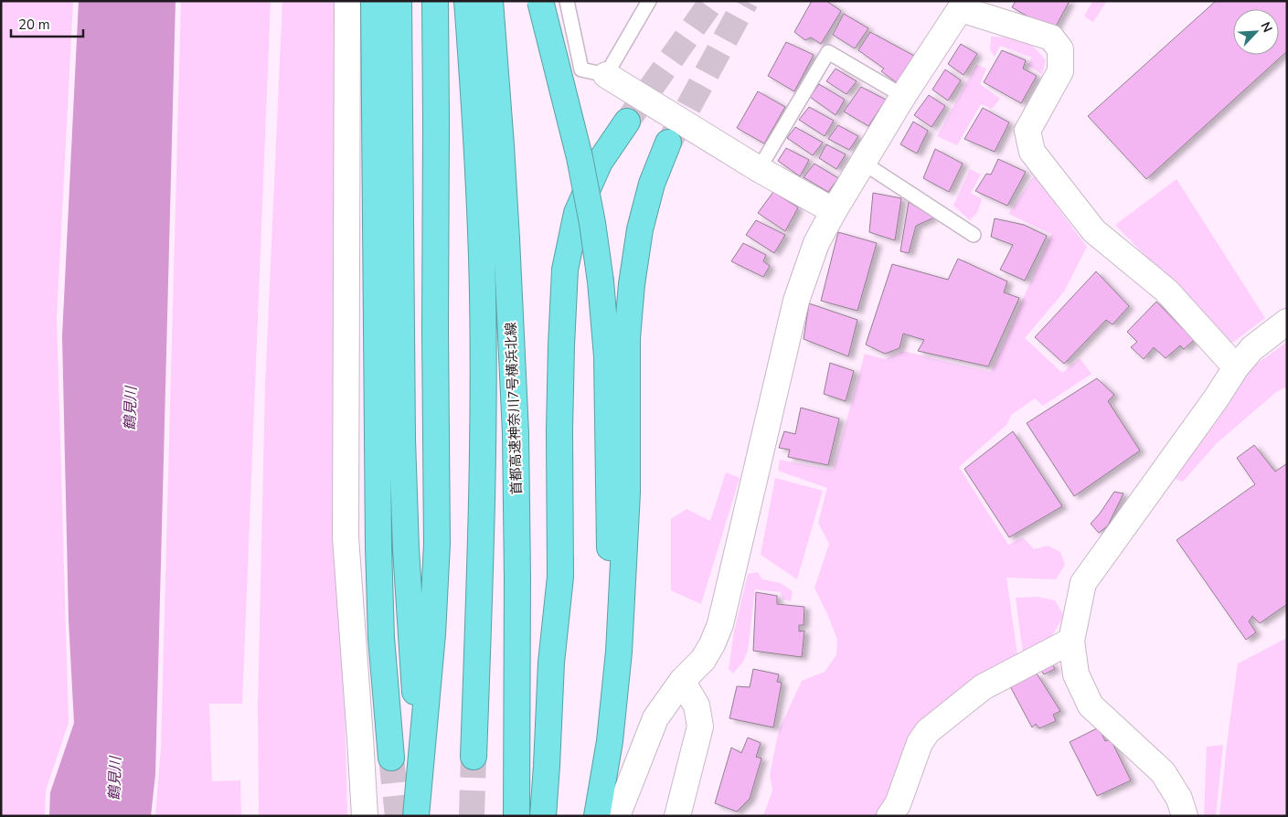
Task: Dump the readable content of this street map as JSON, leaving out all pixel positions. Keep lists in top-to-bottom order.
{
  "streets": {
    "highway": ["首都高速神奈川7号横浜北線"]
  },
  "water": ["鶴見川"],
  "scale_bar": "20 m",
  "north": "top right"
}
